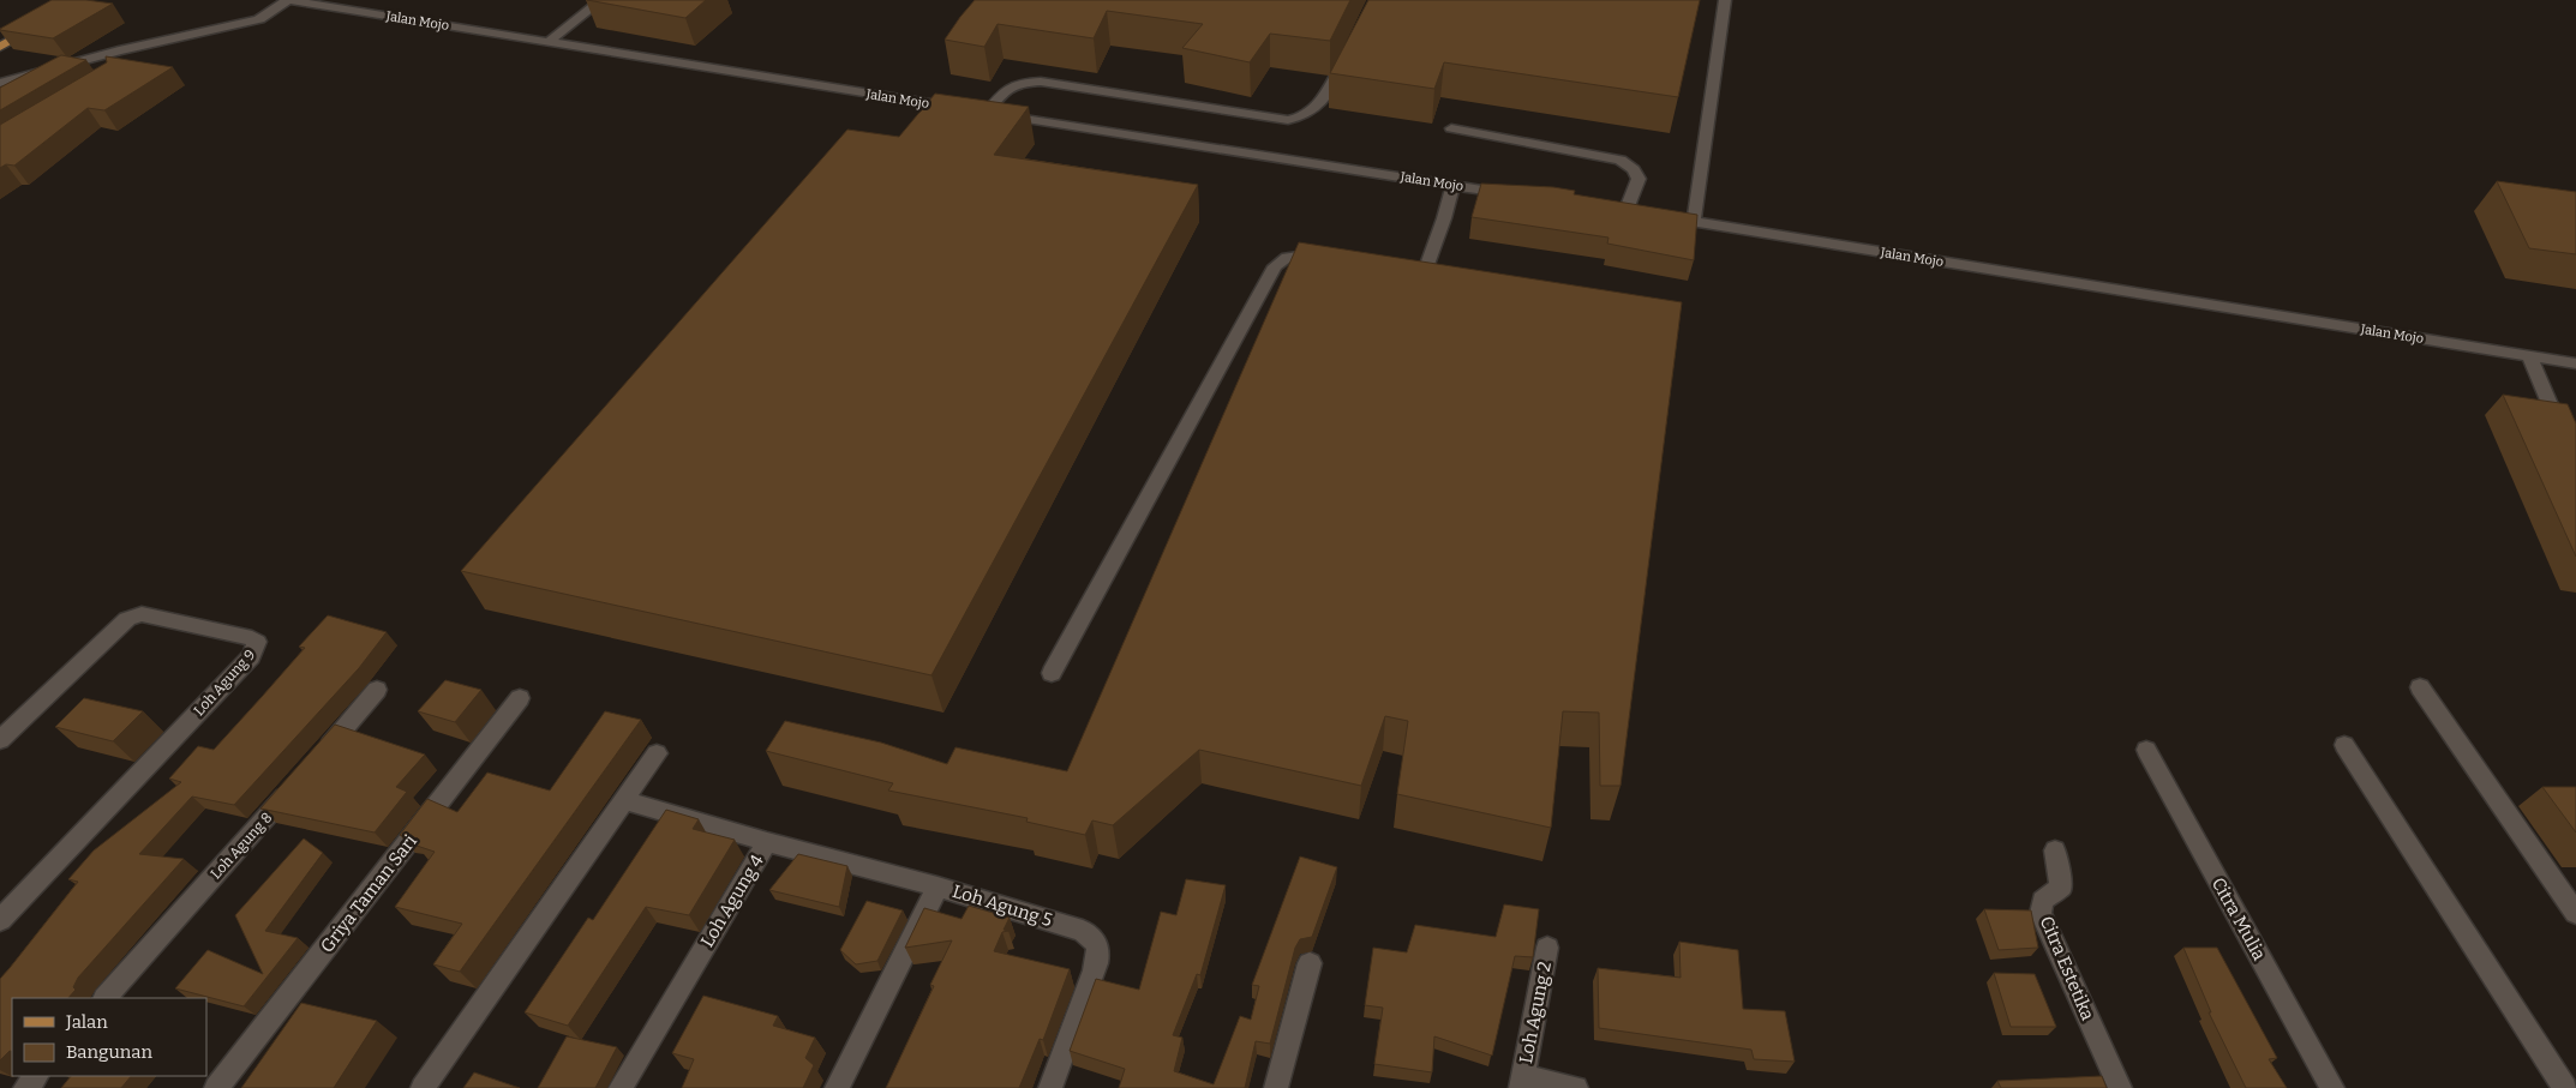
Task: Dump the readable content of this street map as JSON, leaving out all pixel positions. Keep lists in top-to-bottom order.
{
  "streets": {
    "street": [
      "Jalan Mojo",
      "Loh Agung 9",
      "Loh Agung 8",
      "Griya Taman Sari",
      "Loh Agung 4",
      "Loh Agung 5",
      "Citra Mulia",
      "Citra Estetika",
      "Loh Agung 2"
    ]
  },
  "legend": ["Jalan", "Bangunan"]
}
